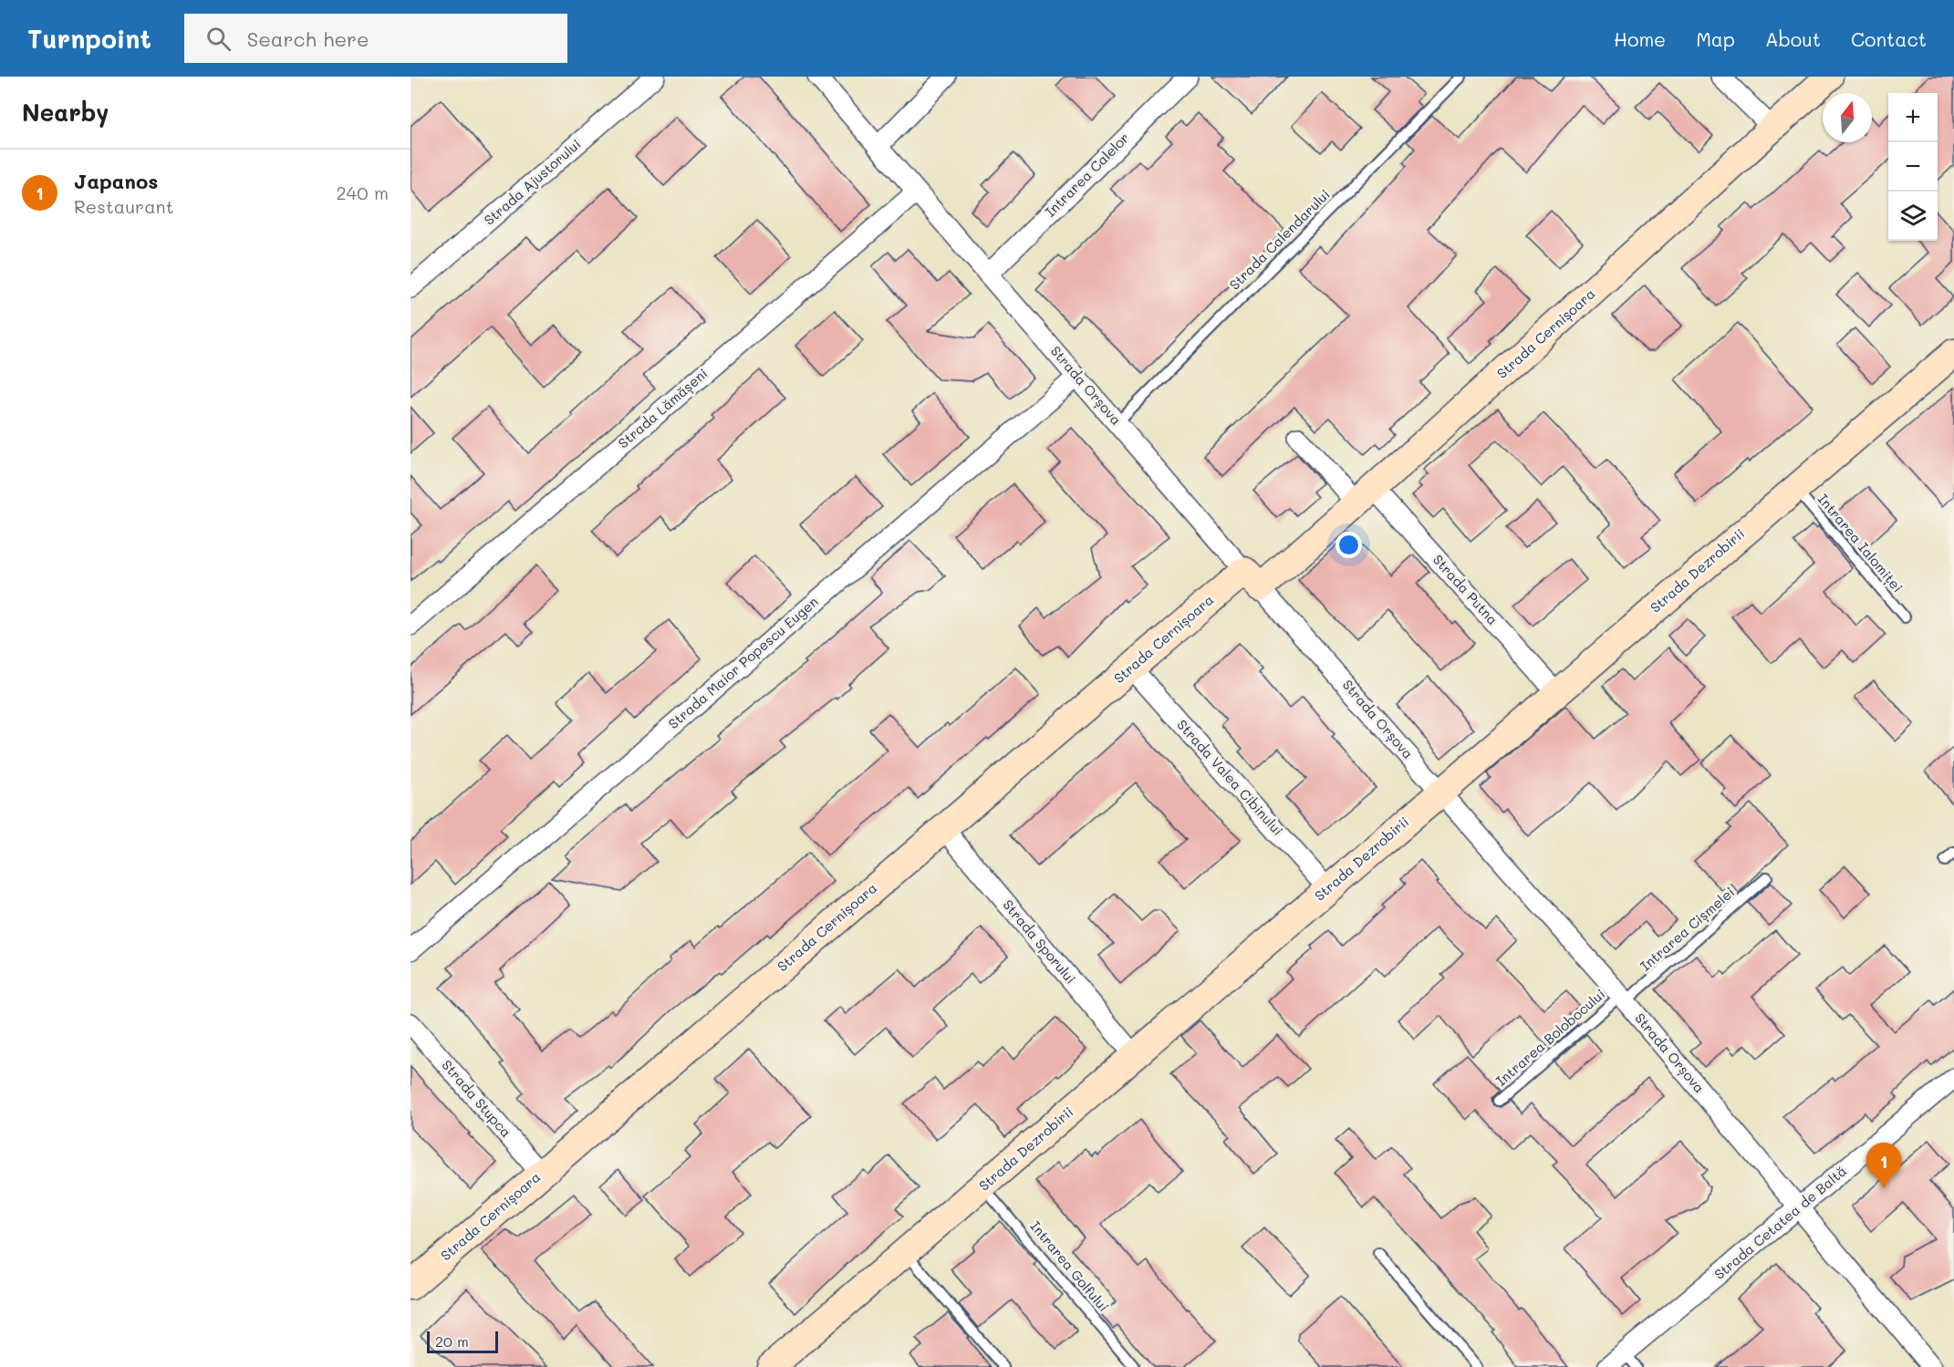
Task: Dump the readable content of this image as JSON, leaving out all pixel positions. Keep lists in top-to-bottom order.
{
  "streets": {
    "street": [
      "Intrarea Calelor",
      "Strada Ajustorului",
      "Strada Cernișoara",
      "Strada Orșova",
      "Strada Lămășeni",
      "Strada Dezrobirii",
      "Strada Putna",
      "Strada Maior Popescu Eugen",
      "Strada Valea Cibinului",
      "Strada Sporului",
      "Strada Stupca",
      "Strada Cetatea de Baltă"
    ],
    "lane": [
      "Strada Calendarului",
      "Intrarea Ialomiței",
      "Intrarea Cișmelei",
      "Intrarea Bolobocului",
      "Intrarea Golfului"
    ]
  },
  "crossings": [
    ["Intrarea Calelor", "Strada Orșova"],
    ["Strada Calendarului", "Strada Orșova"],
    ["Strada Cernișoara", "Strada Orșova"],
    ["Strada Cernișoara", "Strada Putna"],
    ["Strada Cernișoara", "Strada Valea Cibinului"],
    ["Strada Cernișoara", "Strada Sporului"],
    ["Strada Cernișoara", "Strada Stupca"],
    ["Strada Orșova", "Strada Lămășeni"],
    ["Strada Orșova", "Strada Dezrobirii"],
    ["Strada Orșova", "Strada Maior Popescu Eugen"],
    ["Strada Orșova", "Intrarea Cișmelei"],
    ["Strada Orșova", "Intrarea Bolobocului"],
    ["Strada Orșova", "Strada Cetatea de Baltă"],
    ["Intrarea Ialomiței", "Strada Dezrobirii"],
    ["Strada Dezrobirii", "Strada Putna"],
    ["Strada Dezrobirii", "Strada Valea Cibinului"],
    ["Strada Dezrobirii", "Strada Sporului"],
    ["Strada Dezrobirii", "Intrarea Golfului"],
    ["Intrarea Cișmelei", "Intrarea Bolobocului"]
  ],
  "scale_bar": "20 m",
  "north": "top",
  "page": {
    "header": "Turnpoint",
    "search": "Search here",
    "nav": [
      "Home",
      "Map",
      "About",
      "Contact"
    ],
    "heading": "Nearby",
    "map_buttons": ["+", "−"],
    "list": [
      {
        "mark": "1",
        "name": "Japanos",
        "note": "Restaurant",
        "value": "240 m"
      }
    ],
    "pins": "1",
    "scale": "20 m"
  }
}
